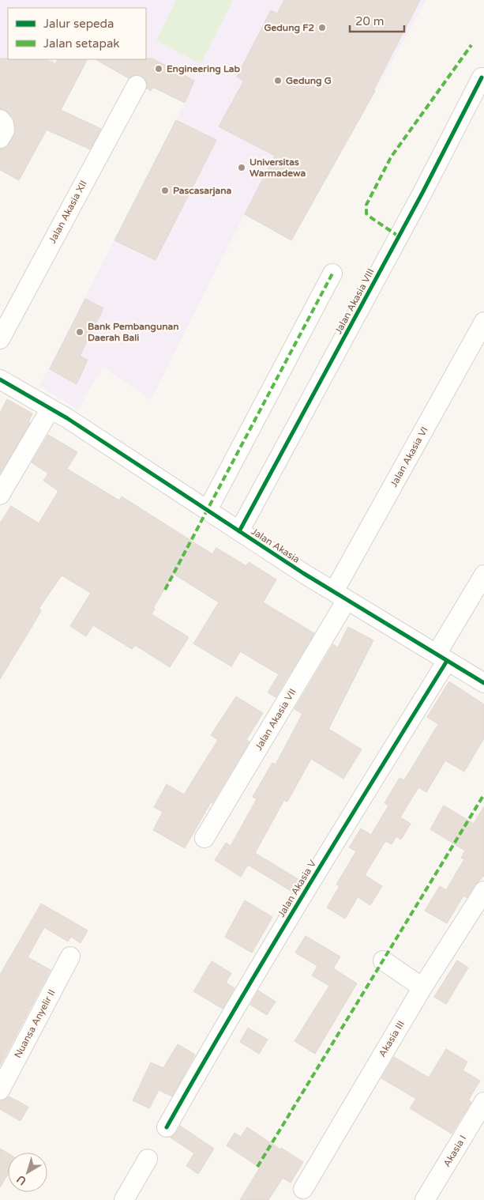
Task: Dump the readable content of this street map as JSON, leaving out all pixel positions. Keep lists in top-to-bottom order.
{
  "streets": {
    "street": [
      "Jalan Akasia XII",
      "Jalan Akasia VIII",
      "Jalan Akasia VI",
      "Jalan Akasia",
      "Jalan Akasia VII",
      "Jalan Akasia V",
      "Nuansa Anyelir II",
      "Akasia III",
      "Akasia I"
    ]
  },
  "crossings": [
    ["Jalan Akasia VIII", "Jalan Akasia"],
    ["Jalan Akasia VI", "Jalan Akasia"],
    ["Jalan Akasia VI", "Jalan Akasia VII"],
    ["Jalan Akasia", "Jalan Akasia VII"],
    ["Jalan Akasia", "Jalan Akasia V"]
  ],
  "places": [
    "Gedung F2",
    "Engineering Lab",
    "Gedung G",
    "Universitas Warmadewa",
    "Pascasarjana",
    "Bank Pembangunan Daerah Bali"
  ],
  "legend": ["Jalur sepeda", "Jalan setapak"],
  "scale_bar": "20 m",
  "north": "bottom left"
}
